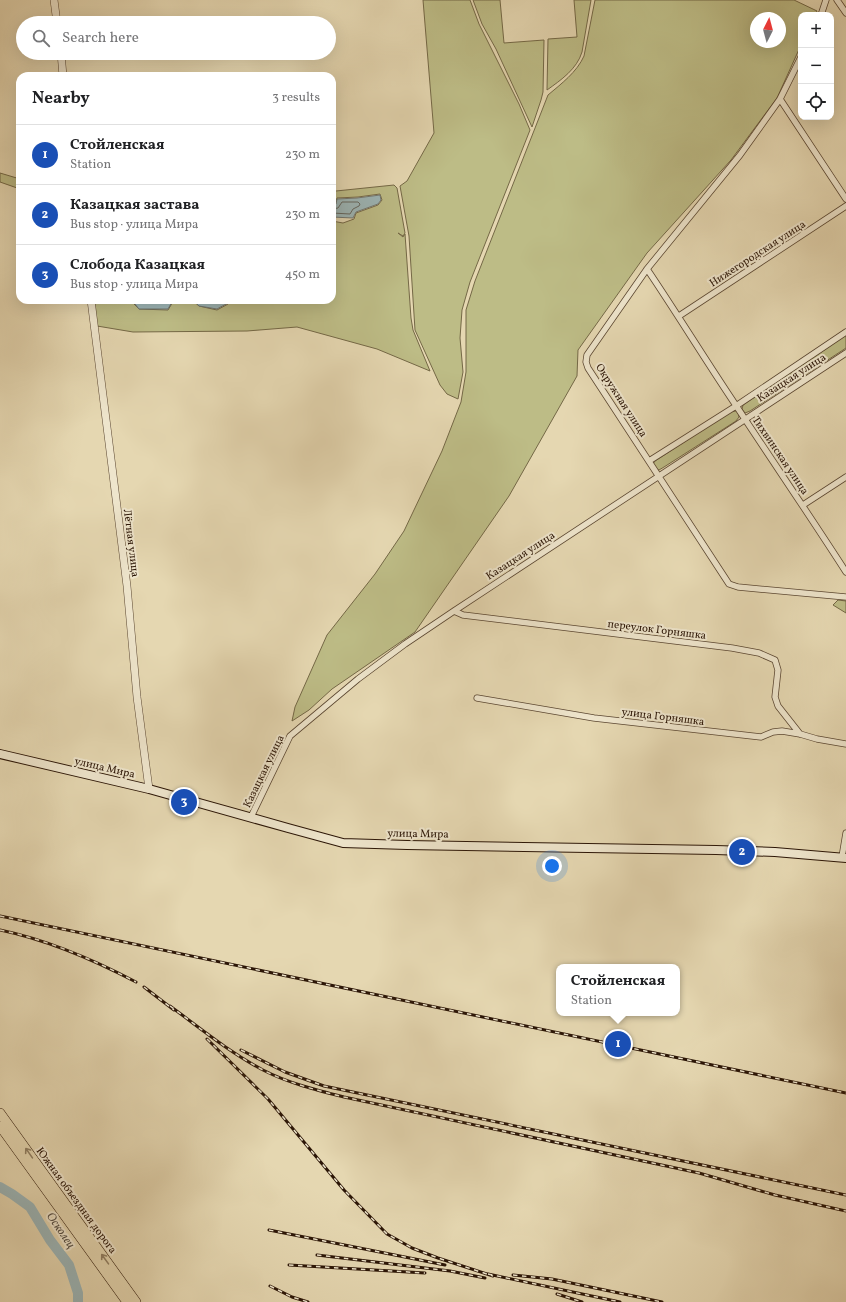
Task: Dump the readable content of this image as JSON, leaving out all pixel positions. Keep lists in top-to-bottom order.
{
  "streets": {
    "main road": ["улица Мира", "Южная объездная дорога"],
    "street": [
      "Нижегородская улица",
      "Казацкая улица",
      "Окружная улица",
      "Тихвинская улица",
      "Лётная улица",
      "переулок Горняшка",
      "улица Горняшка"
    ]
  },
  "crossings": [
    ["Нижегородская улица", "Тихвинская улица"],
    ["Казацкая улица", "Окружная улица"],
    ["Казацкая улица", "Тихвинская улица"],
    ["Казацкая улица", "переулок Горняшка"],
    ["Казацкая улица", "улица Мира"],
    ["Окружная улица", "Тихвинская улица"],
    ["Лётная улица", "улица Мира"],
    ["переулок Горняшка", "улица Горняшка"]
  ],
  "water": ["Осколец"],
  "north": "top",
  "page": {
    "map_buttons": ["+", "−"],
    "search": "Search here",
    "heading": ["Nearby", "3 results"],
    "list": [
      {
        "mark": "1",
        "name": "Стойленская",
        "note": "Station",
        "value": "230 m"
      },
      {
        "mark": "2",
        "name": "Казацкая застава",
        "note": "Bus stop · улица Мира",
        "value": "230 m"
      },
      {
        "mark": "3",
        "name": "Слобода Казацкая",
        "note": "Bus stop · улица Мира",
        "value": "450 m"
      }
    ],
    "pins": ["3", "2", "1"],
    "popup": ["Стойленская", "Station"]
  }
}
